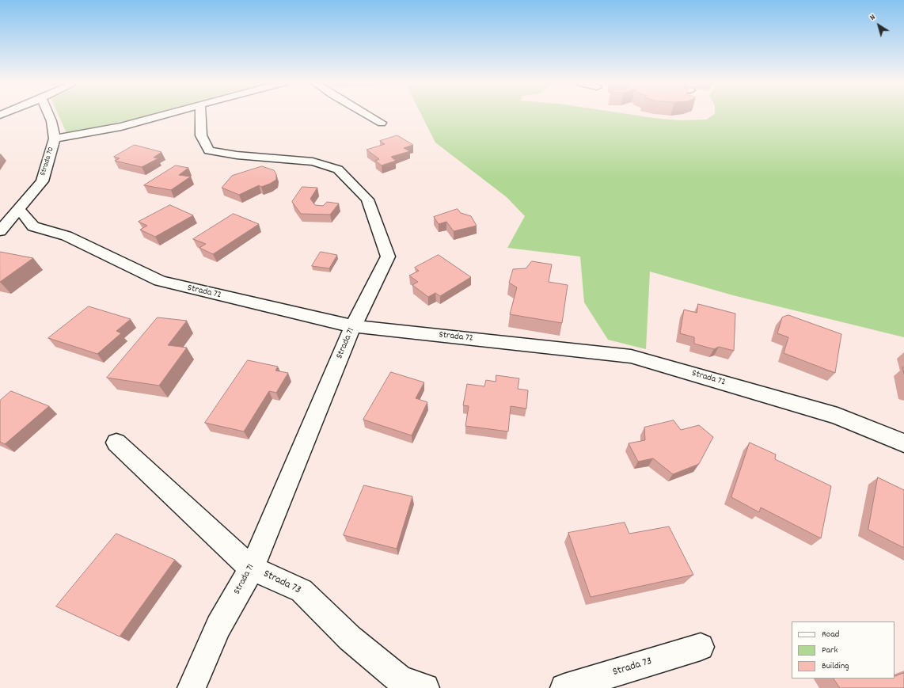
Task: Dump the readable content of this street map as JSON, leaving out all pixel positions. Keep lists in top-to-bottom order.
{
  "streets": {
    "street": [
      "Strada 70",
      "Strada 72",
      "Strada 71",
      "Strada 73"
    ]
  },
  "crossings": [
    ["Strada 70", "Strada 72"],
    ["Strada 72", "Strada 71"],
    ["Strada 71", "Strada 73"]
  ],
  "legend": ["Road", "Park", "Building"],
  "north": "top left"
}
